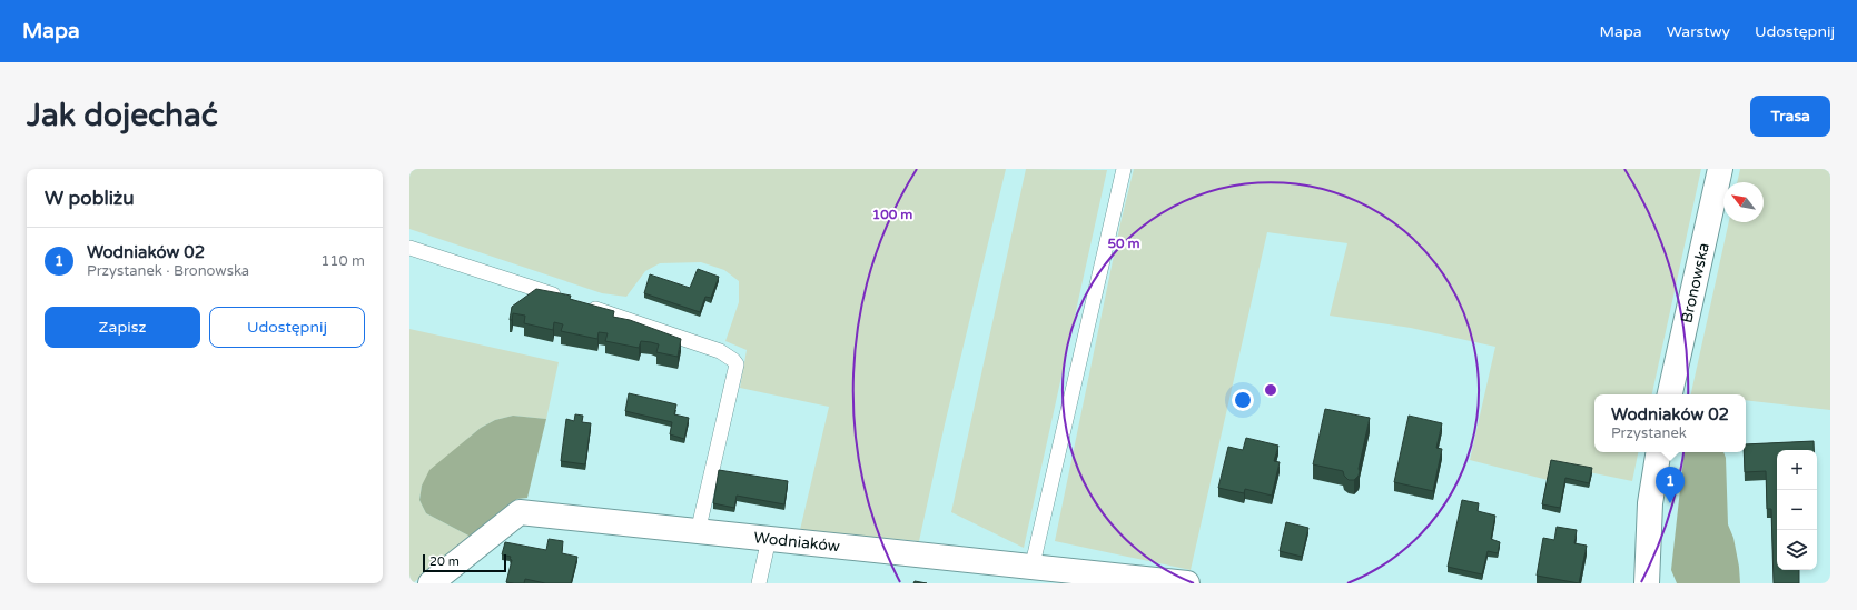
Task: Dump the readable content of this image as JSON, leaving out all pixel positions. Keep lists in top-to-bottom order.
{
  "streets": {
    "street": ["Bronowska", "Wodniaków"]
  },
  "scale_bar": "20 m",
  "north": "top left",
  "page": {
    "header": "Mapa",
    "nav": ["Mapa", "Warstwy", "Udostępnij"],
    "buttons": [
      "Trasa",
      ["Zapisz", "Udostępnij"]
    ],
    "title": "Jak dojechać",
    "heading": "W pobliżu",
    "list": [
      {
        "mark": "1",
        "name": "Wodniaków 02",
        "note": "Przystanek · Bronowska",
        "value": "110 m"
      }
    ],
    "popup": ["Wodniaków 02", "Przystanek"],
    "map_buttons": ["+", "−"],
    "pins": "1",
    "scale": "20 m"
  },
  "rings": ["100 m", "50 m"]
}
